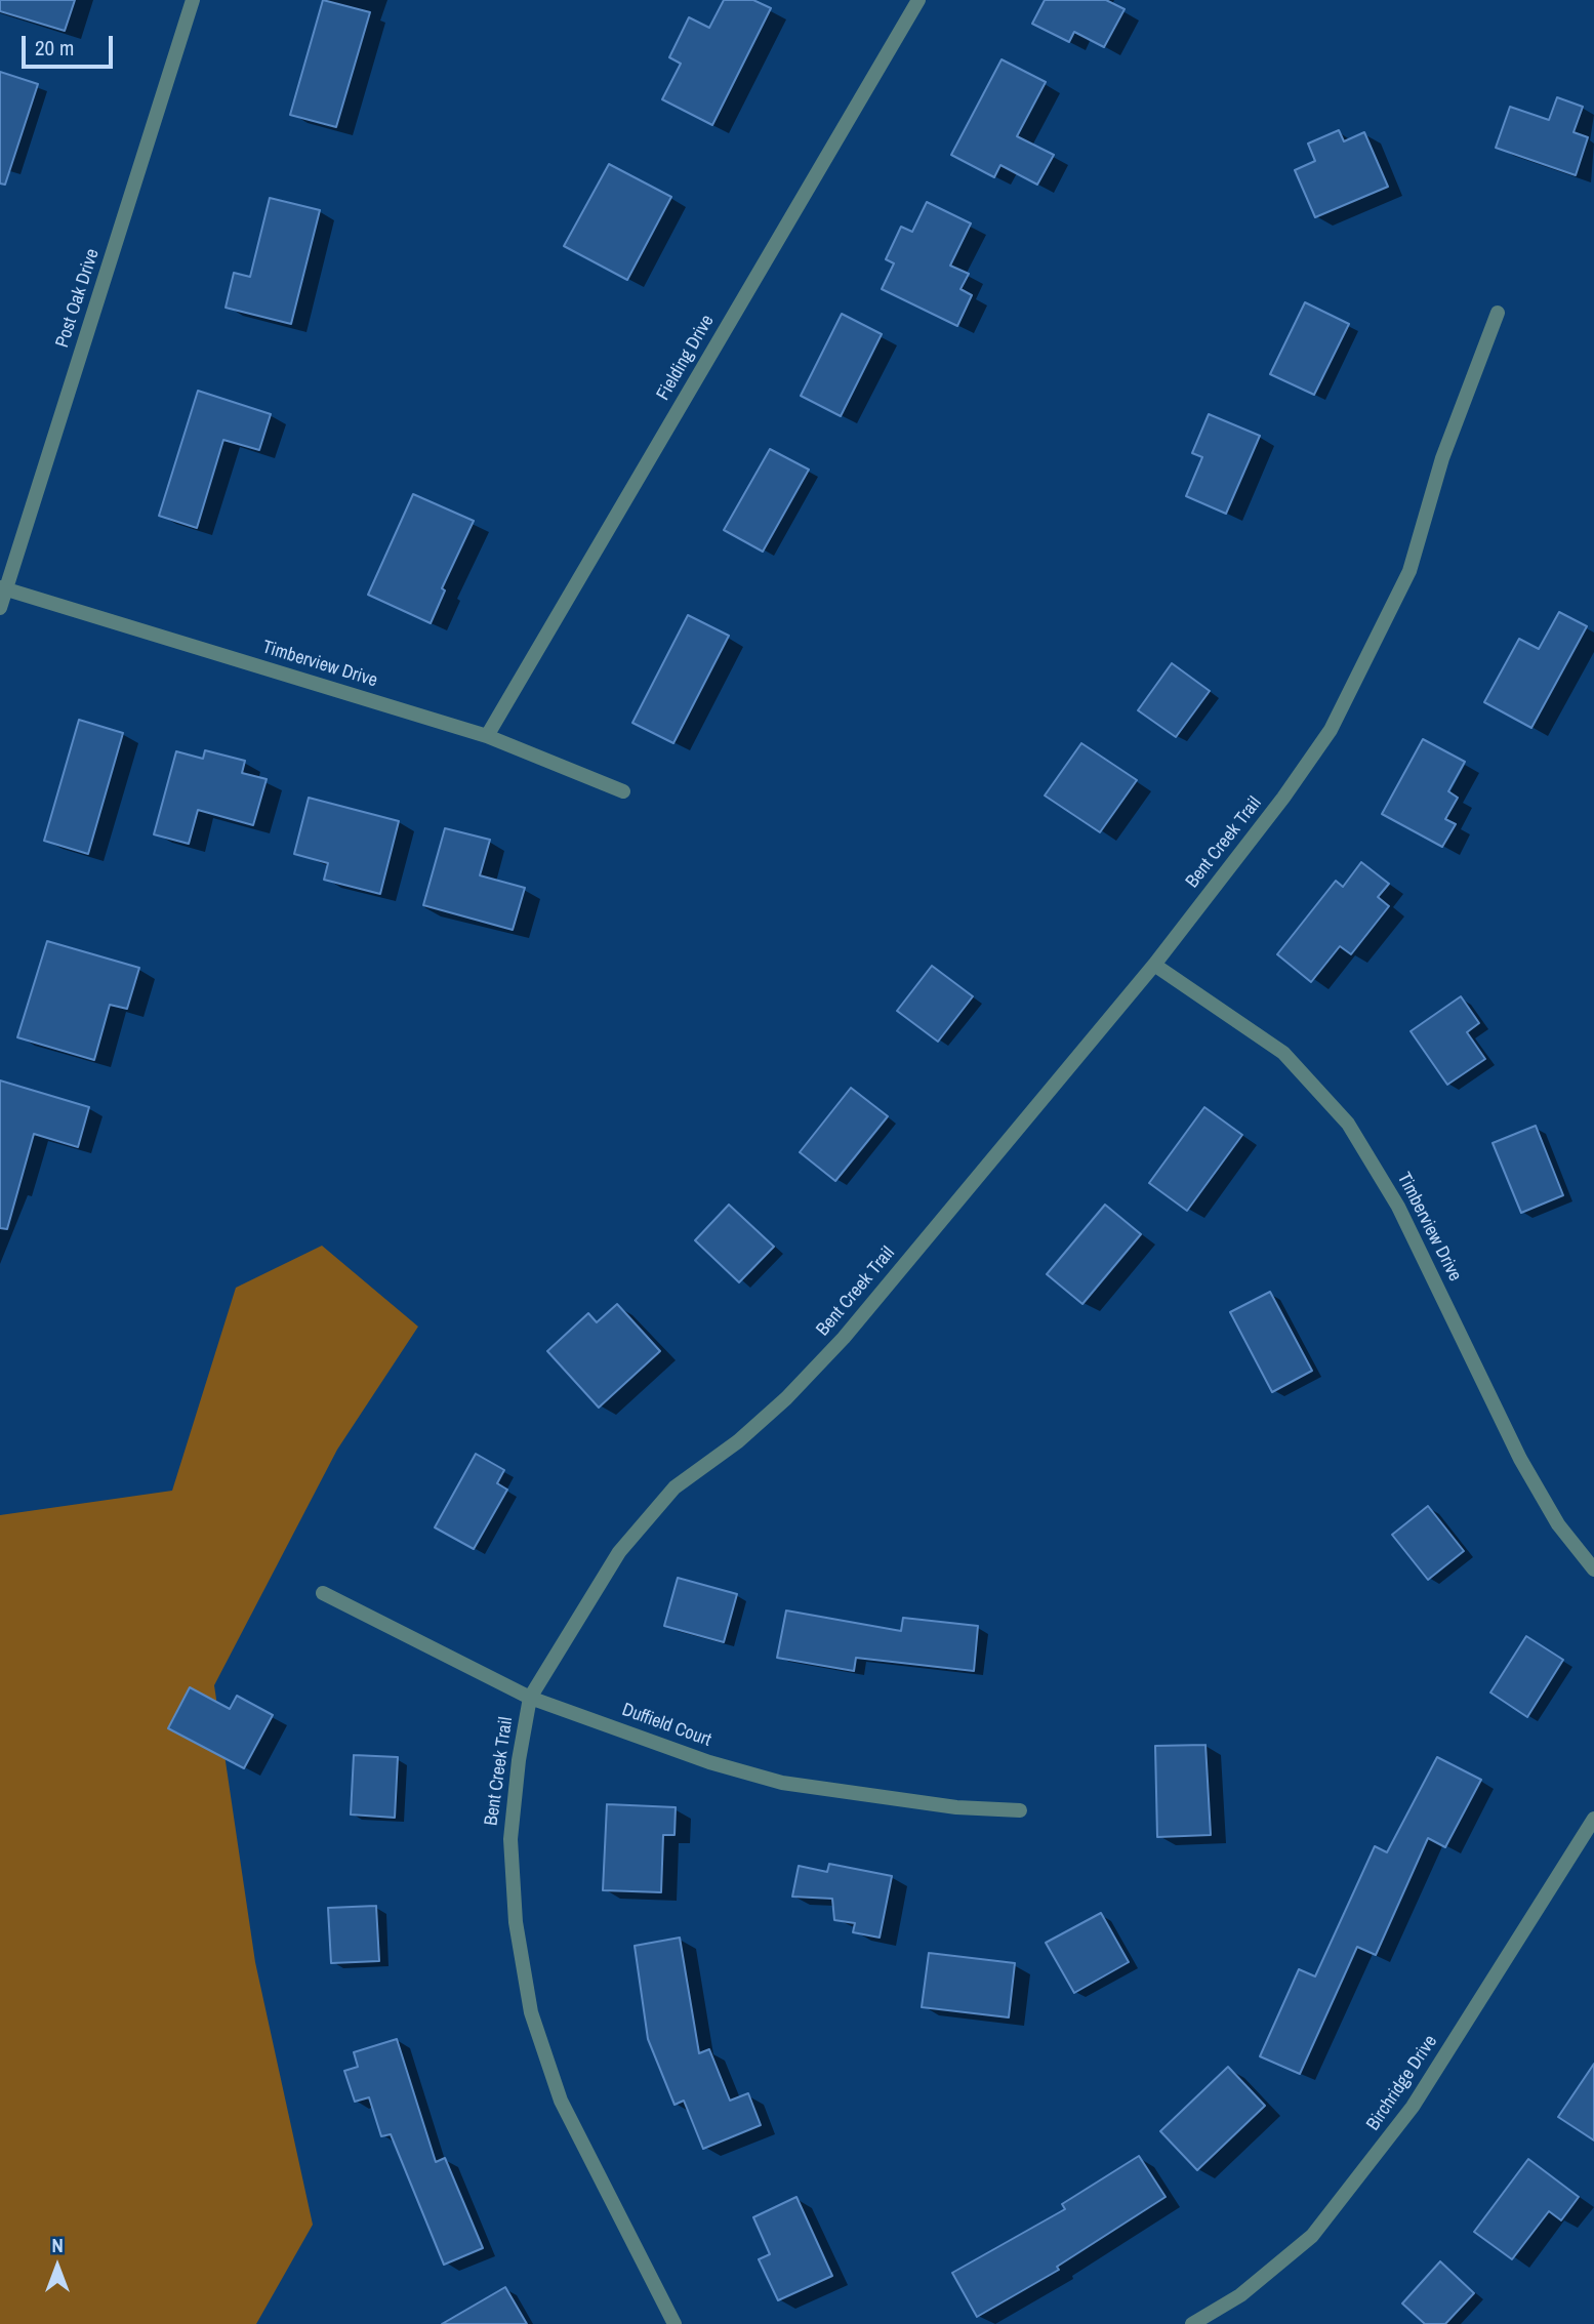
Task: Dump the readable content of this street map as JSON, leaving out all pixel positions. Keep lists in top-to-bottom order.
{
  "streets": {
    "street": [
      "Post Oak Drive",
      "Fielding Drive",
      "Timberview Drive",
      "Bent Creek Trail",
      "Duffield Court",
      "Birchridge Drive"
    ]
  },
  "crossings": [
    ["Post Oak Drive", "Timberview Drive"],
    ["Fielding Drive", "Timberview Drive"],
    ["Timberview Drive", "Bent Creek Trail"],
    ["Bent Creek Trail", "Duffield Court"]
  ],
  "scale_bar": "20 m",
  "north": "top"
}
